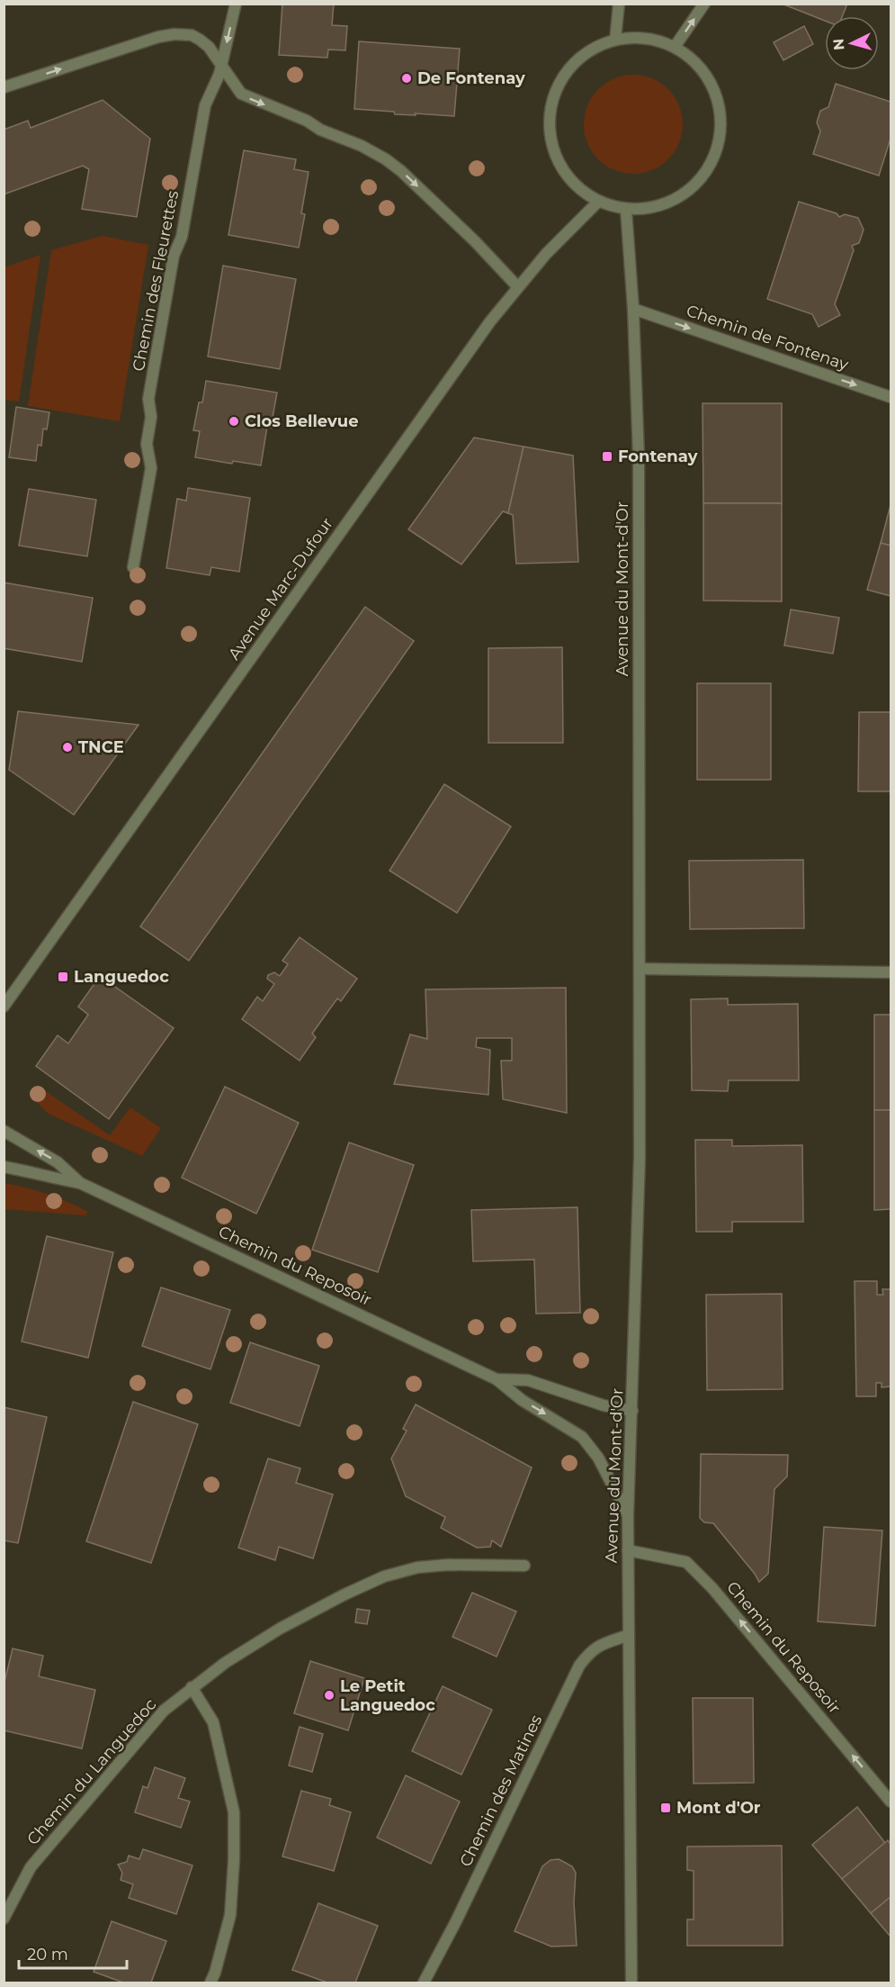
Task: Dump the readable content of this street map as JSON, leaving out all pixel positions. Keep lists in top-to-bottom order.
{
  "streets": {
    "street": [
      "Chemin des Fleurettes",
      "Chemin de Fontenay",
      "Avenue Marc-Dufour",
      "Avenue du Mont-d'Or",
      "Chemin du Reposoir",
      "Chemin du Languedoc",
      "Chemin des Matines"
    ]
  },
  "crossings": [
    ["Chemin de Fontenay", "Avenue du Mont-d'Or"],
    ["Avenue Marc-Dufour", "Avenue du Mont-d'Or"],
    ["Avenue du Mont-d'Or", "Chemin du Reposoir"],
    ["Avenue du Mont-d'Or", "Chemin des Matines"]
  ],
  "one_way": ["Chemin de Fontenay"],
  "places": {
    "other": [
      "De Fontenay",
      "Clos Bellevue",
      "TNCE",
      "Le Petit Languedoc"
    ],
    "transit": ["Fontenay", "Languedoc", "Mont d'Or"]
  },
  "scale_bar": "20 m",
  "north": "left"
}
